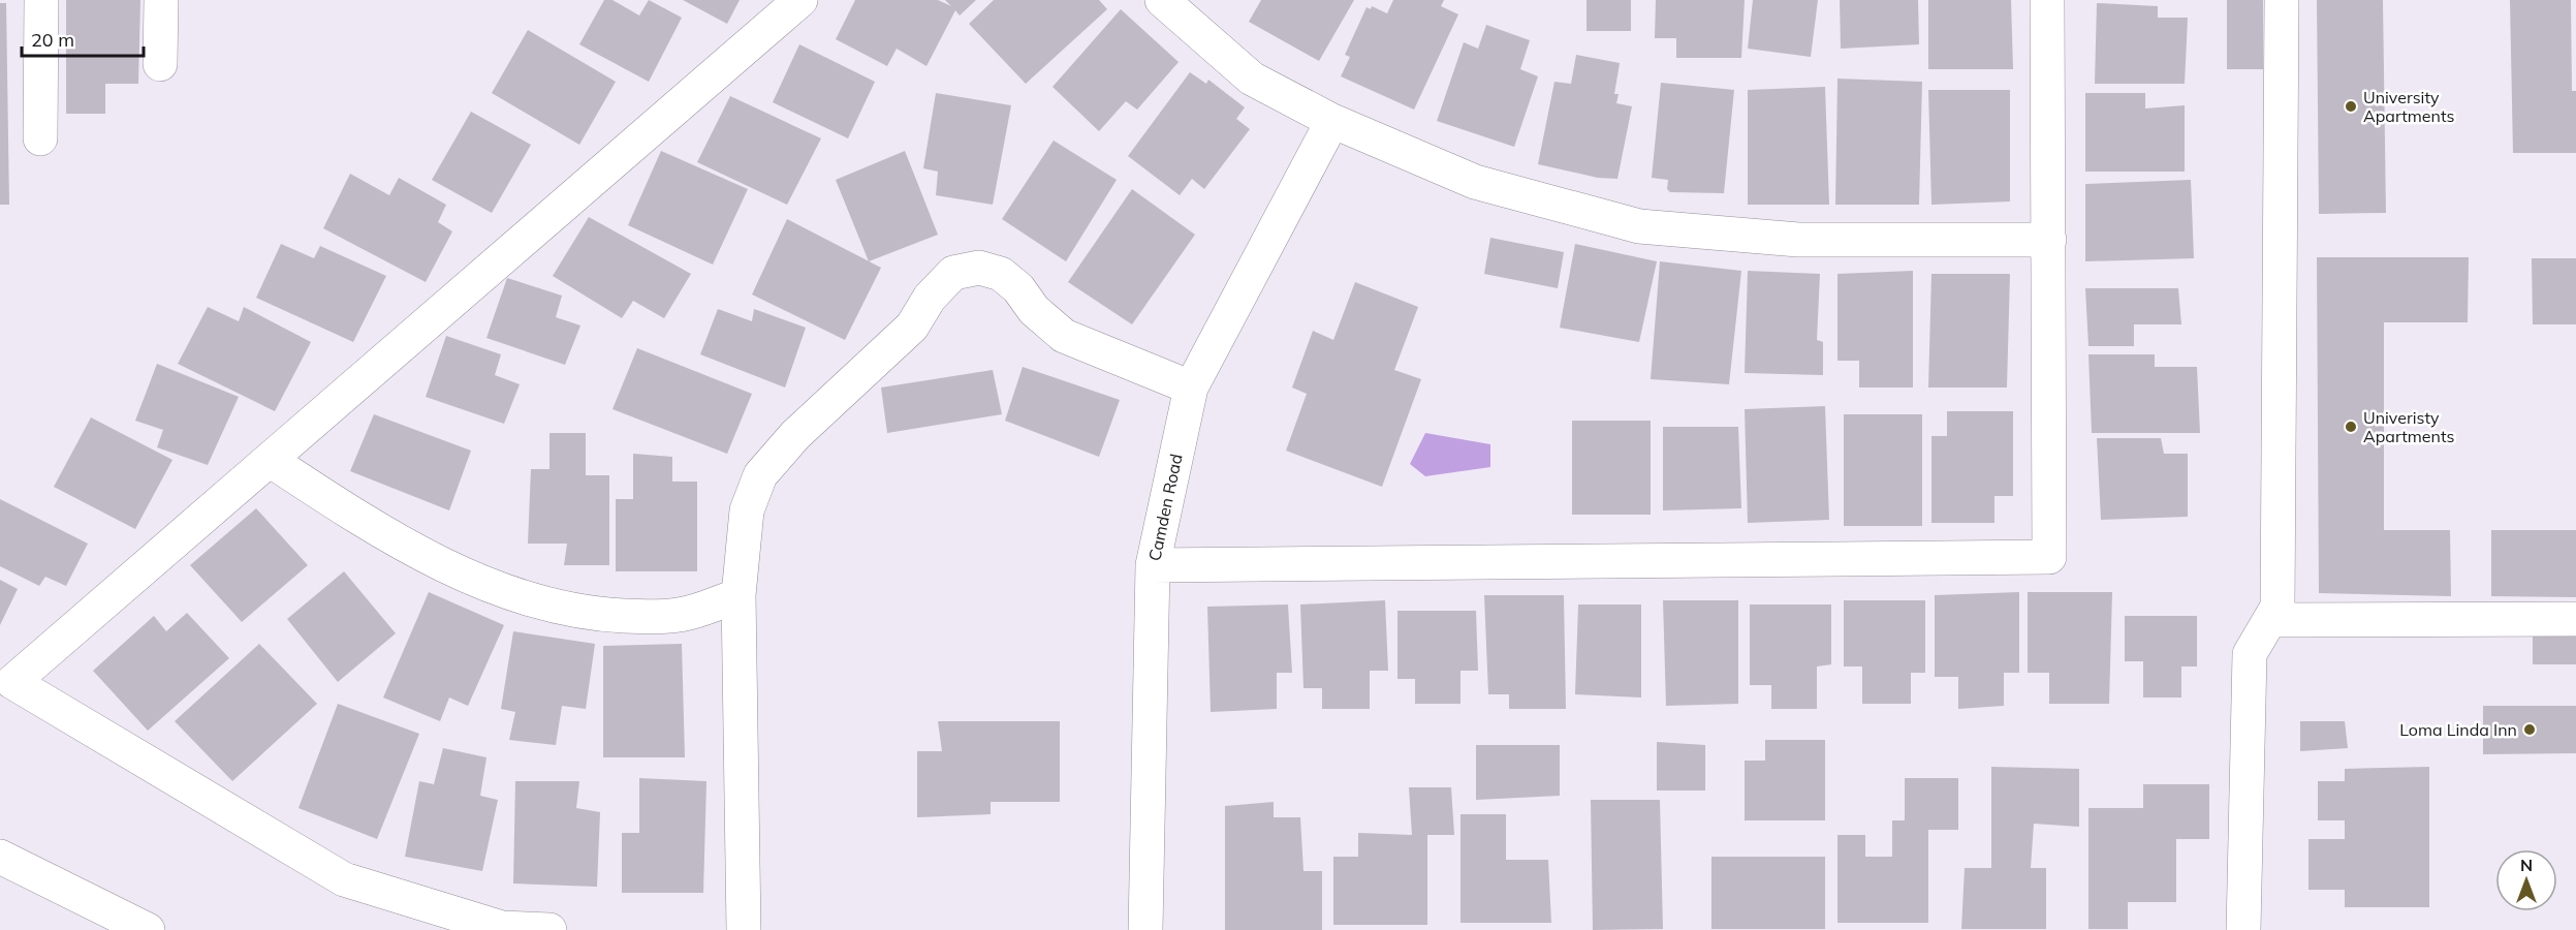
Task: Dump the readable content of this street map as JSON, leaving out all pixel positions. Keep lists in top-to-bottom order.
{
  "streets": {
    "street": ["Camden Road"]
  },
  "places": ["University Apartments", "Univeristy Apartments", "Loma Linda Inn"],
  "scale_bar": "20 m",
  "north": "top"
}
